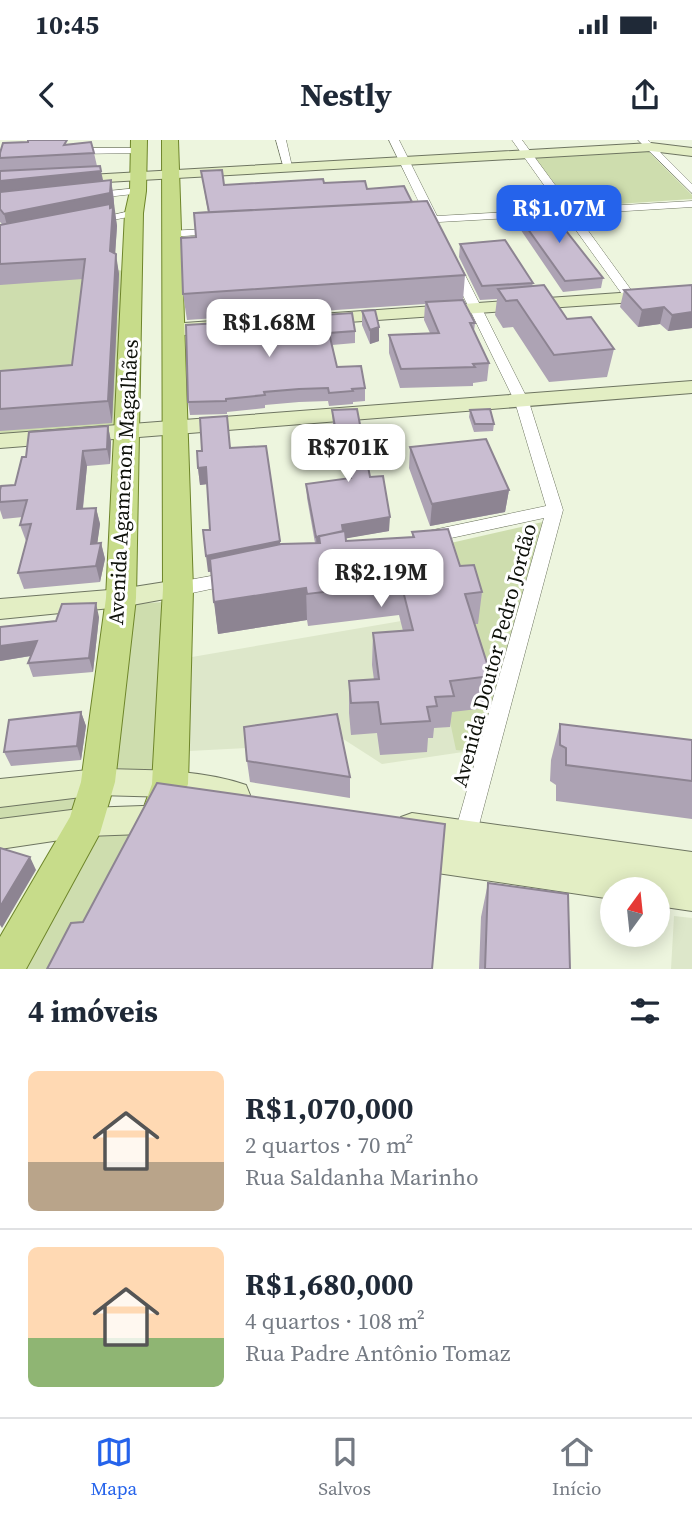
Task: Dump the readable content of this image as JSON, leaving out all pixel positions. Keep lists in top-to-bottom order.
{
  "streets": {
    "main road": ["Avenida Agamenon Magalhães"],
    "street": ["Avenida Doutor Pedro Jordão"]
  },
  "north": "top",
  "page": {
    "status": "10:45",
    "header": "Nestly",
    "price": [
      "R$1.07M",
      "R$1.68M",
      "R$701K",
      "R$2.19M"
    ],
    "heading": "4 imóveis",
    "list": [
      {
        "name": "R$1,070,000",
        "note": "2 quartos · 70 m² · Rua Saldanha Marinho"
      },
      {
        "name": "R$1,680,000",
        "note": "4 quartos · 108 m² · Rua Padre Antônio Tomaz"
      }
    ],
    "tabs": ["Mapa", "Salvos", "Início"]
  }
}
